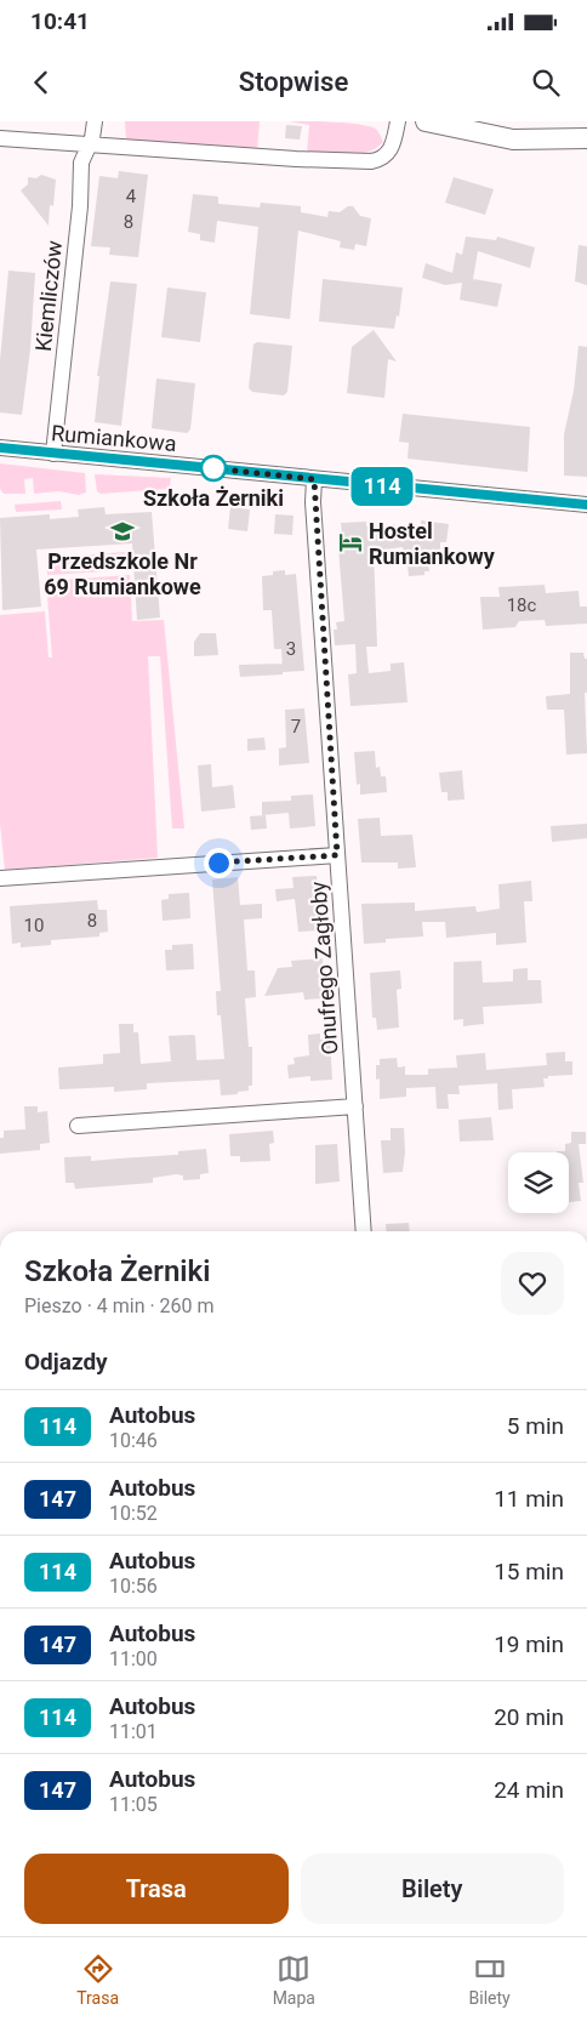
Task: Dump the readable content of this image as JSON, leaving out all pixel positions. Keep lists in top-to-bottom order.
{
  "streets": {
    "street": ["Kiemliczów", "Rumiankowa", "Onufrego Zagłoby"]
  },
  "crossings": [
    ["Kiemliczów", "Rumiankowa"],
    ["Rumiankowa", "Onufrego Zagłoby"]
  ],
  "places": {
    "other": ["Szkoła Żerniki"],
    "school or university": ["Przedszkole Nr 69 Rumiankowe"],
    "hotel": ["Hostel Rumiankowy"]
  },
  "lines": ["bus line 114"],
  "house_numbers": [
    "4",
    "8",
    "18c",
    "3",
    "7",
    "8",
    "10"
  ],
  "page": {
    "status": "10:41",
    "header": "Stopwise",
    "on_map": "114",
    "heading": [
      ["Szkoła Żerniki", "Pieszo · 4 min · 260 m"],
      "Odjazdy"
    ],
    "list": [
      {
        "mark": "114",
        "name": "Autobus",
        "note": "10:46",
        "value": "5 min"
      },
      {
        "mark": "147",
        "name": "Autobus",
        "note": "10:52",
        "value": "11 min"
      },
      {
        "mark": "114",
        "name": "Autobus",
        "note": "10:56",
        "value": "15 min"
      },
      {
        "mark": "147",
        "name": "Autobus",
        "note": "11:00",
        "value": "19 min"
      },
      {
        "mark": "114",
        "name": "Autobus",
        "note": "11:01",
        "value": "20 min"
      },
      {
        "mark": "147",
        "name": "Autobus",
        "note": "11:05",
        "value": "24 min"
      }
    ],
    "buttons": ["Trasa", "Bilety"],
    "tabs": ["Trasa", "Mapa", "Bilety"]
  }
}
